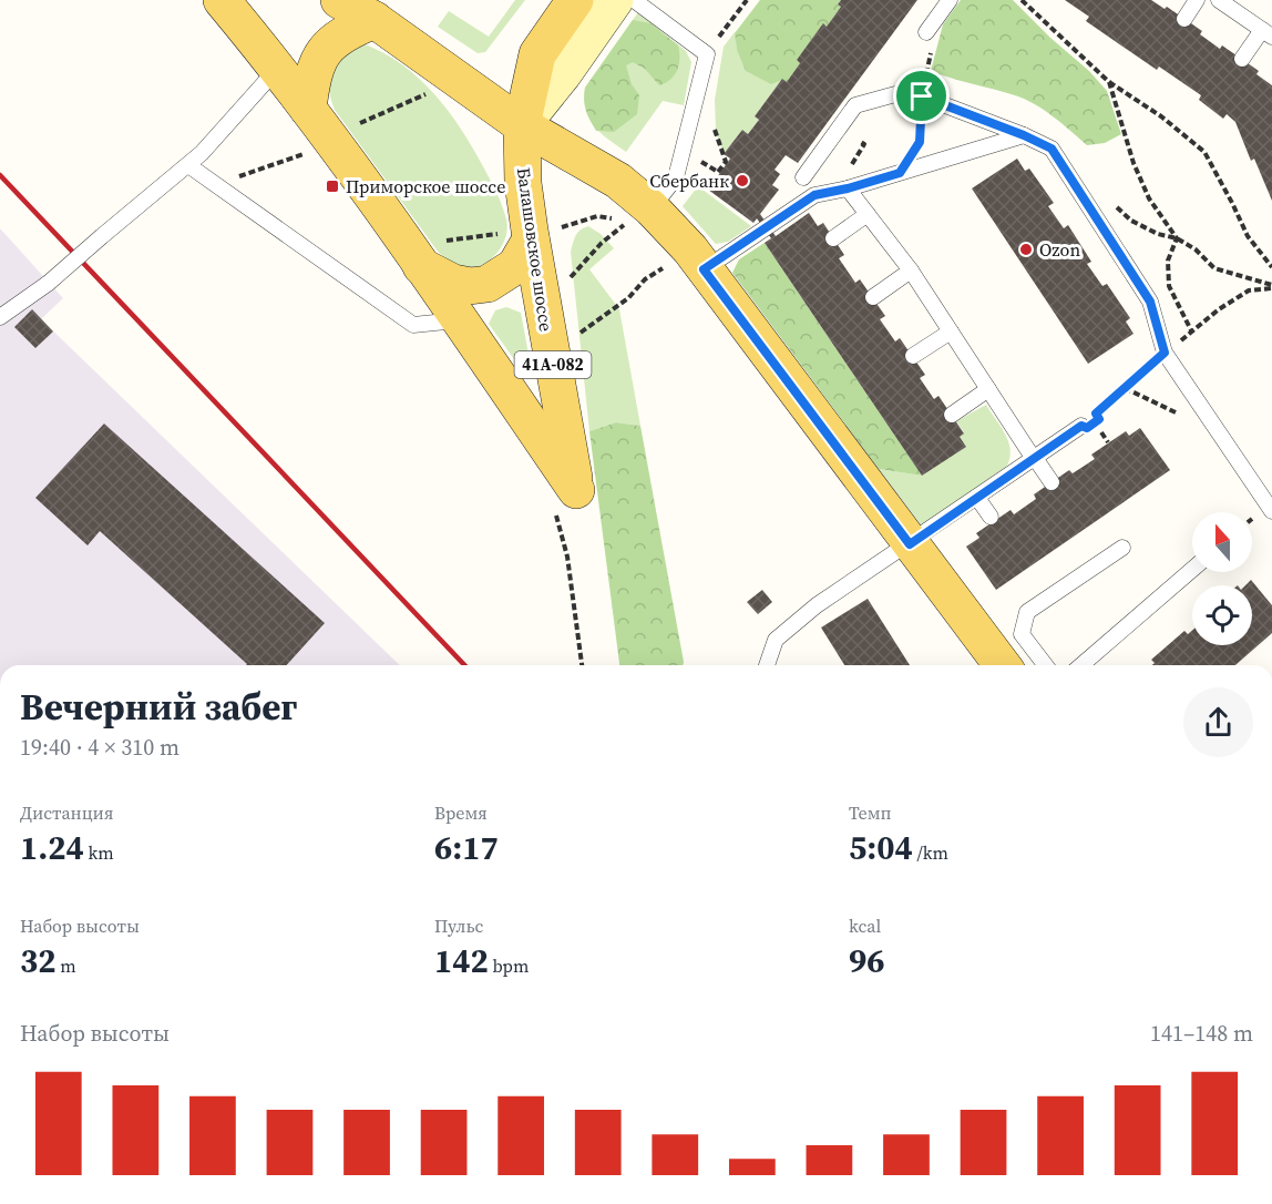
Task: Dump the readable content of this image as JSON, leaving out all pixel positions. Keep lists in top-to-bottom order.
{
  "streets": {
    "main road": ["Балашовское шоссе", "41А-082"]
  },
  "places": {
    "other": ["Сбербанк", "Ozon"],
    "transit": ["Приморское шоссе"]
  },
  "north": "top",
  "page": {
    "heading": ["Вечерний забег", "19:40 · 4 × 310 m"],
    "stats": [
      ["Дистанция", "1.24 km"],
      ["Время", "6:17"],
      ["Темп", "5:04 /km"],
      ["Набор высоты", "32 m"],
      ["Пульс", "142 bpm"],
      ["kcal", "96"]
    ],
    "chart": ["Набор высоты", "141–148 m"]
  }
}
